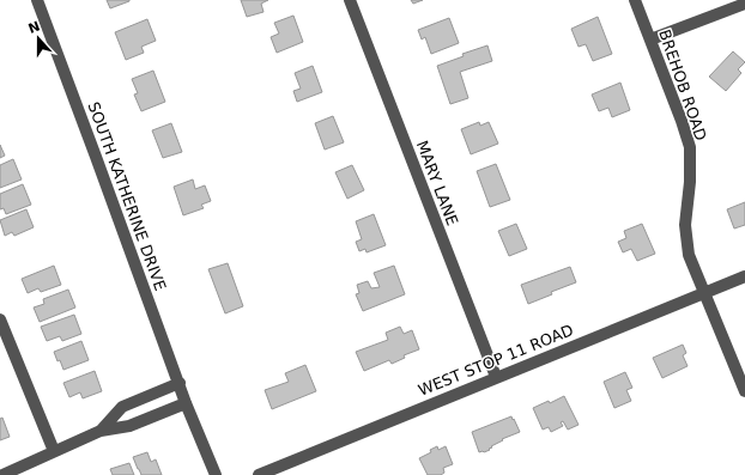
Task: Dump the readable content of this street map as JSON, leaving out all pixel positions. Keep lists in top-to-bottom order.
{
  "streets": {
    "street": [
      "BREHOB ROAD",
      "MARY LANE",
      "SOUTH KATHERINE DRIVE",
      "WEST STOP 11 ROAD"
    ]
  },
  "crossings": [
    ["BREHOB ROAD", "WEST STOP 11 ROAD"],
    ["MARY LANE", "WEST STOP 11 ROAD"]
  ],
  "north": "top"
}
